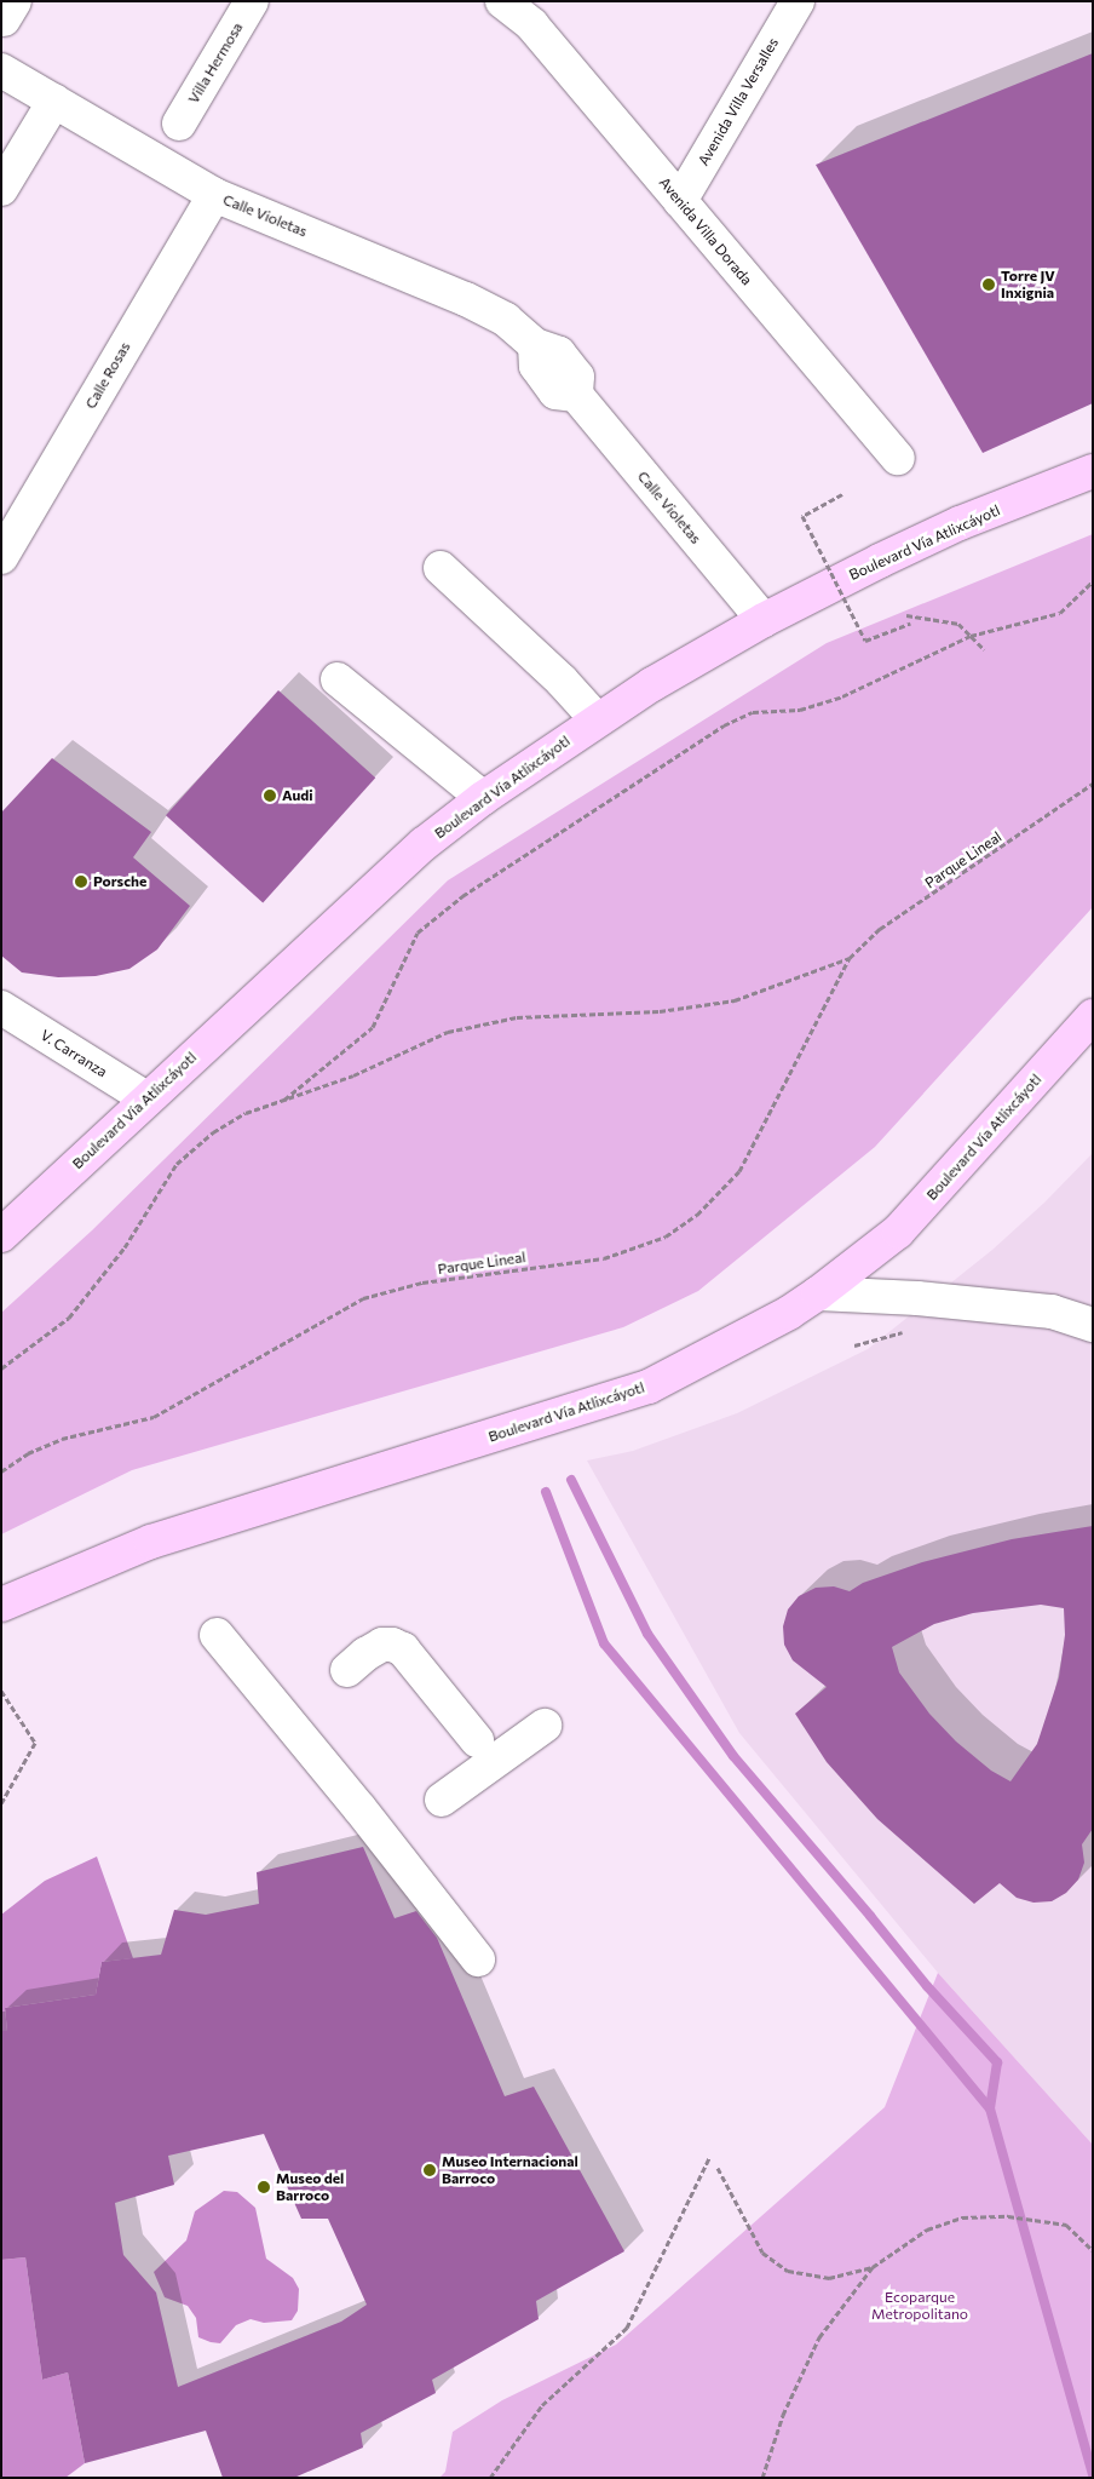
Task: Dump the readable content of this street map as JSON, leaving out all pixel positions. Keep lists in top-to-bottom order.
{
  "streets": {
    "main road": ["Boulevard Vía Atlixcáyotl"],
    "street": [
      "Villa Hermosa",
      "Avenida Villa Versalles",
      "Calle Violetas",
      "Avenida Villa Dorada",
      "Calle Rosas",
      "V. Carranza"
    ],
    "path": ["Parque Lineal"]
  },
  "crossings": [
    ["Avenida Villa Versalles", "Avenida Villa Dorada"],
    ["Calle Violetas", "Calle Rosas"],
    ["Calle Violetas", "Boulevard Vía Atlixcáyotl"],
    ["Boulevard Vía Atlixcáyotl", "V. Carranza"]
  ],
  "parks": ["Ecoparque Metropolitano"],
  "places": [
    "Torre JV Inxignia",
    "Audi",
    "Porsche",
    "Museo Internacional Barroco",
    "Museo del Barroco"
  ]
}
